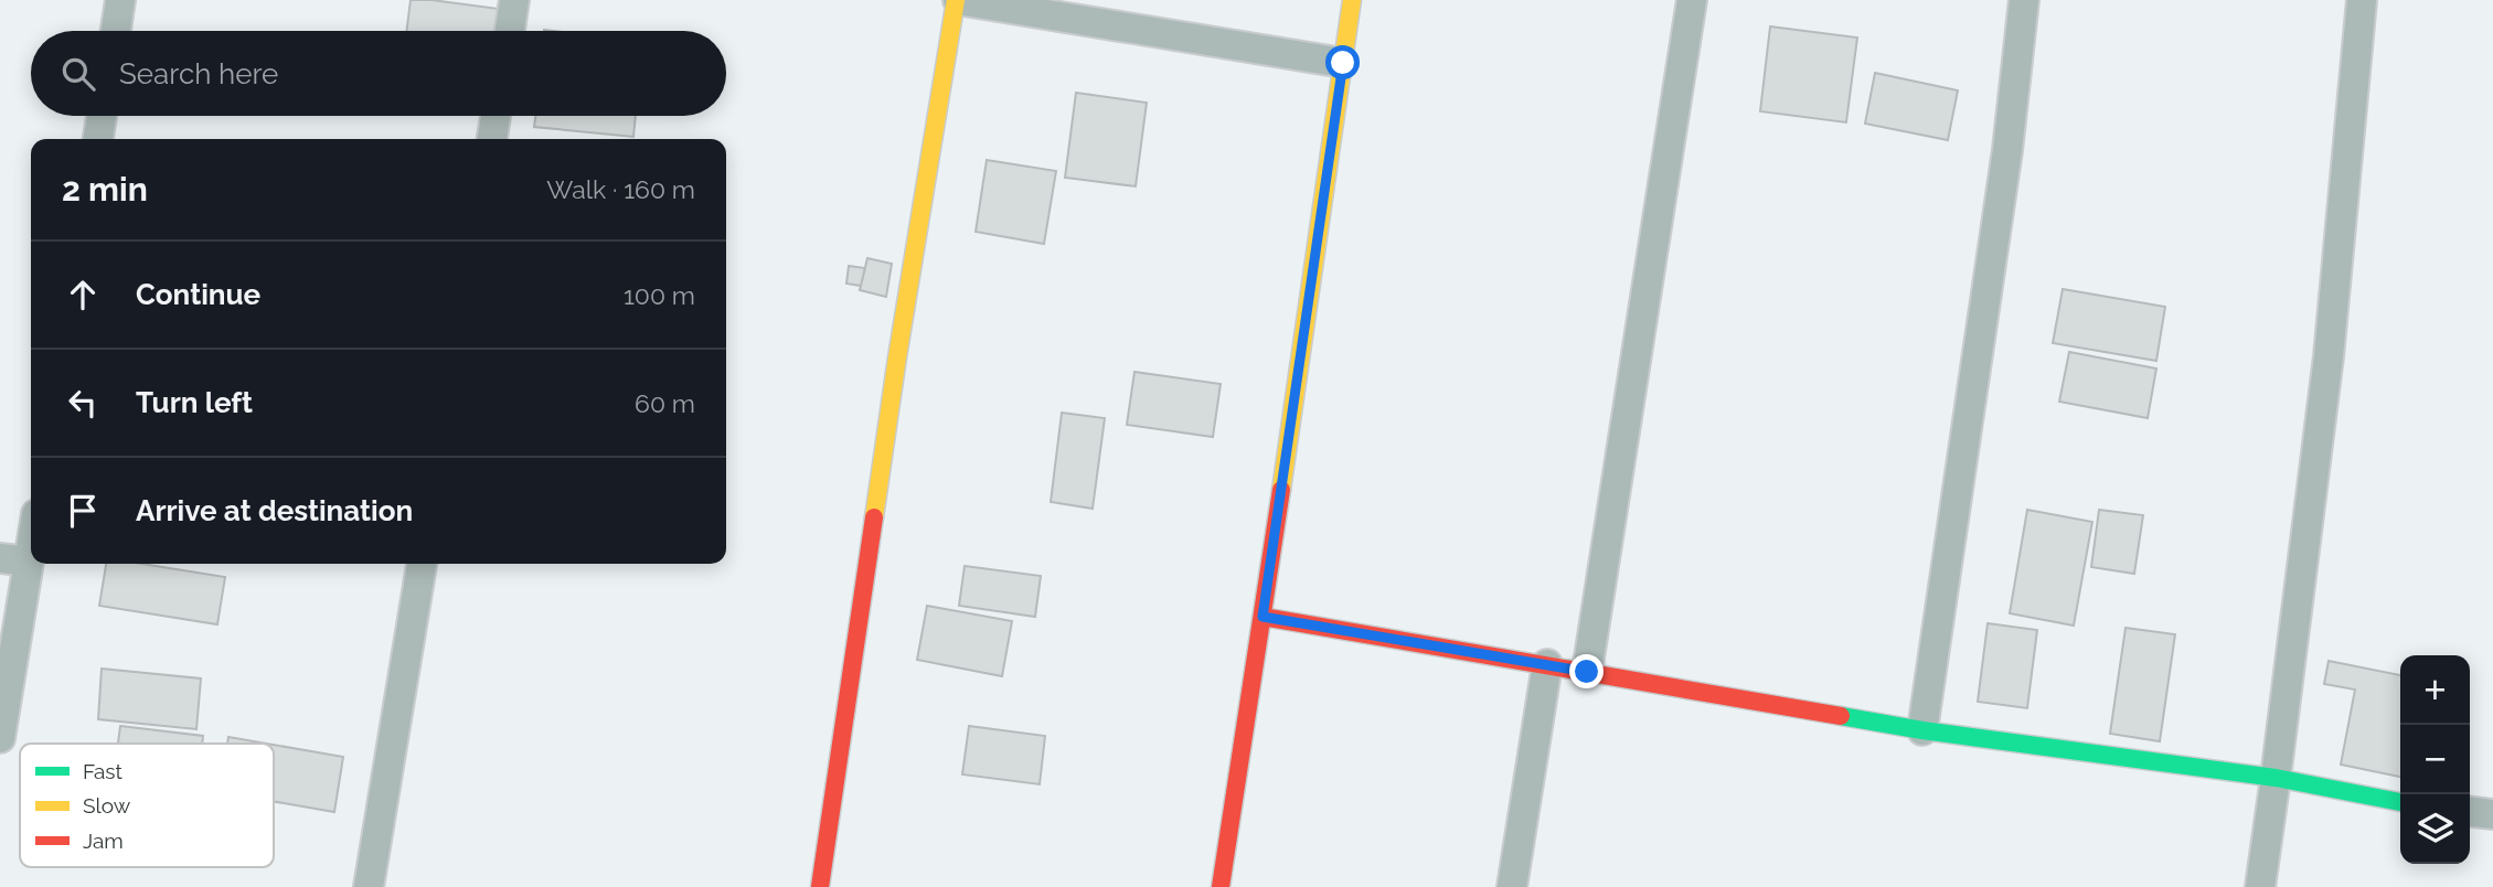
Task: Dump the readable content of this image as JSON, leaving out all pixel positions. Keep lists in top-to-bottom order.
{
  "legend": ["Fast", "Slow", "Jam"],
  "page": {
    "search": "Search here",
    "heading": ["2 min", "Walk · 160 m"],
    "list": [
      ["Continue", "100 m"],
      ["Turn left", "60 m"],
      "Arrive at destination"
    ],
    "map_buttons": ["+", "−"]
  }
}
